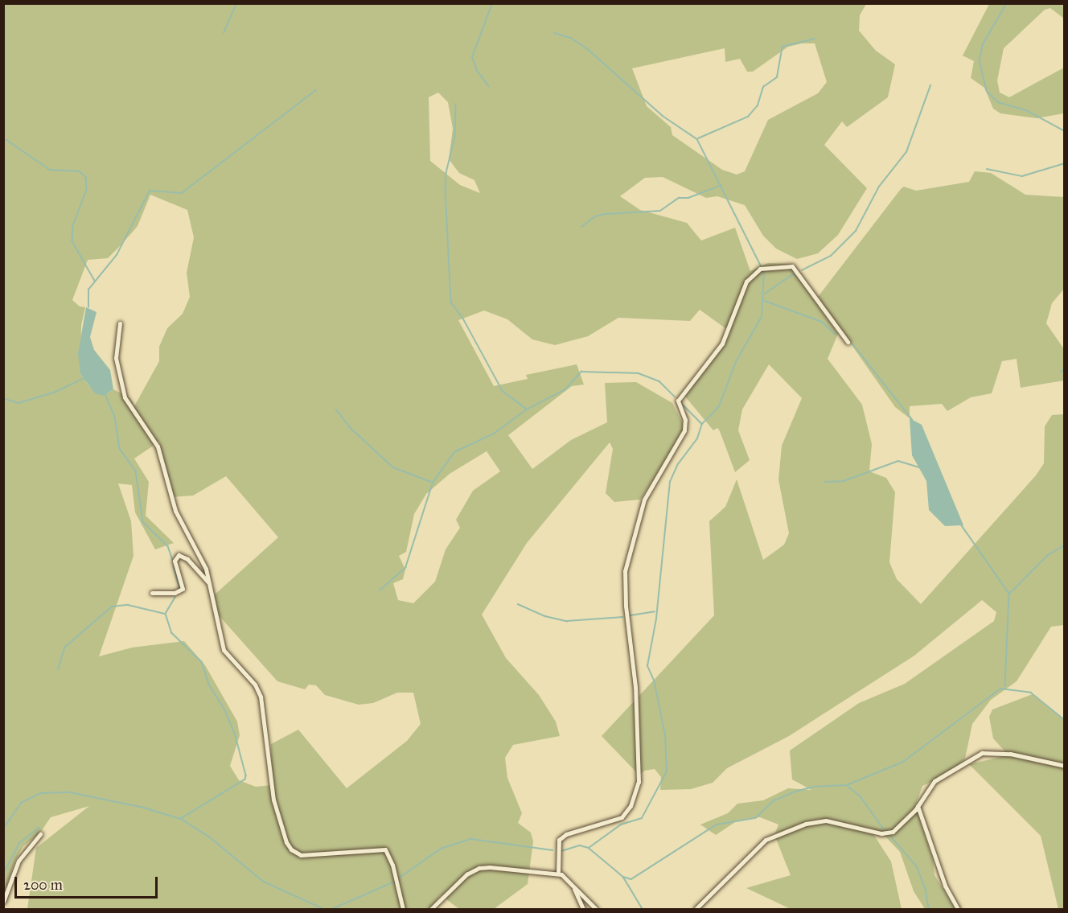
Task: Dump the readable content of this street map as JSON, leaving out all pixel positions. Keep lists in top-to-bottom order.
{
  "scale_bar": "200 m"
}
